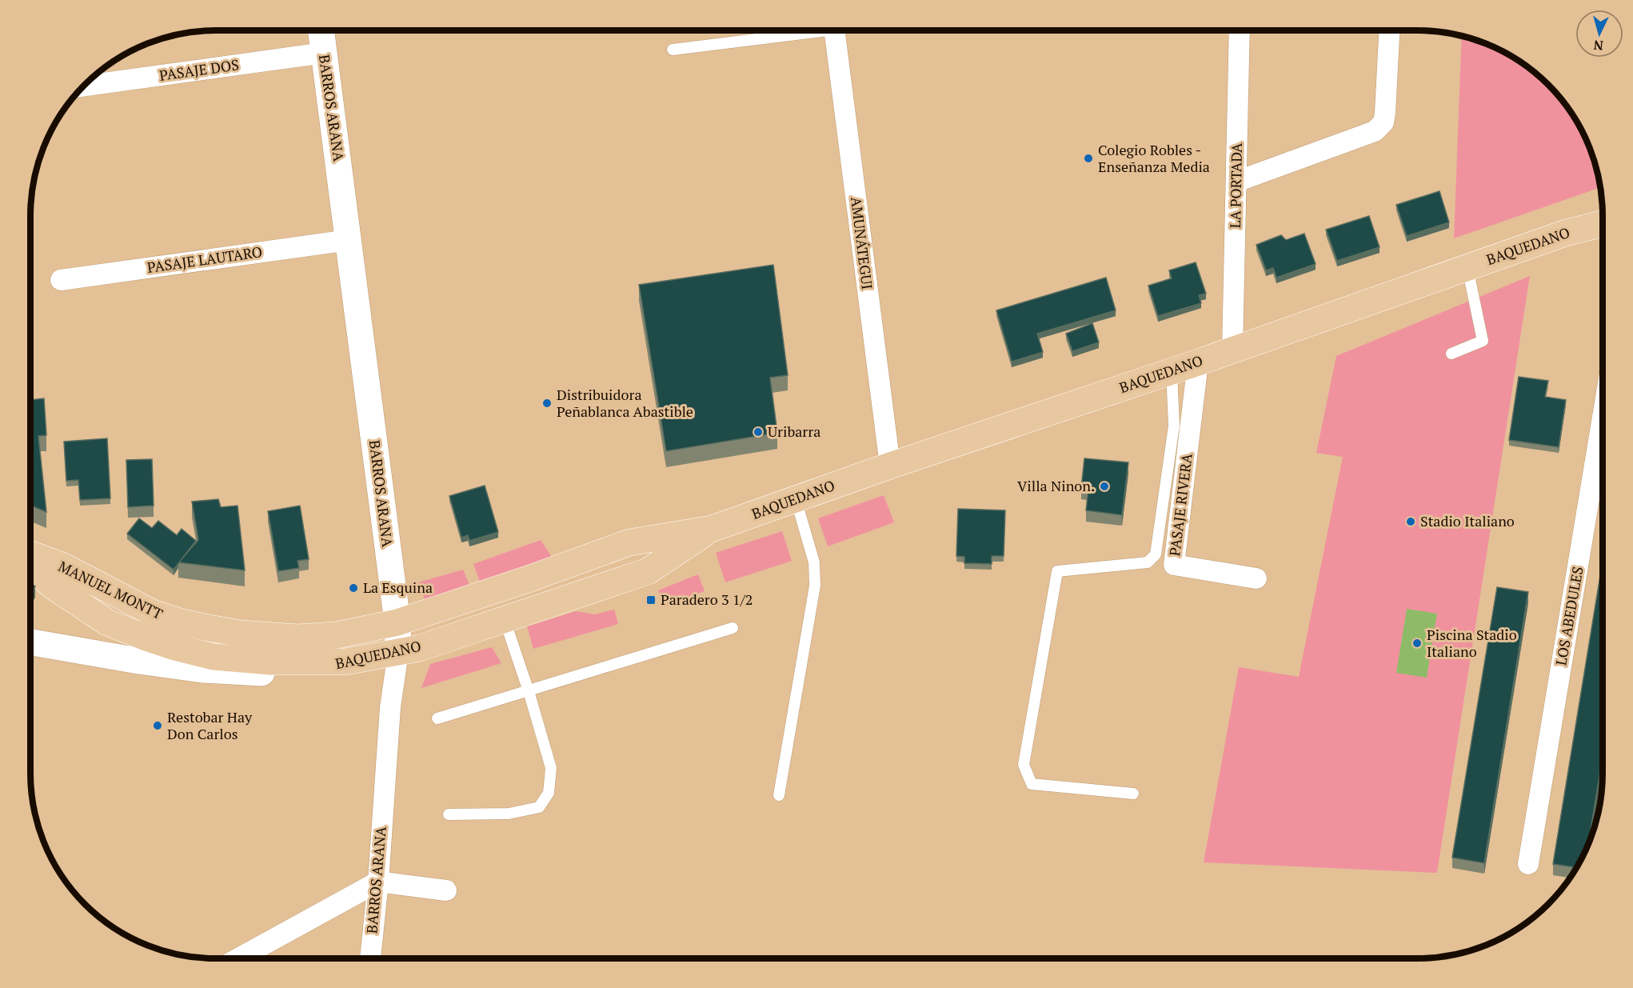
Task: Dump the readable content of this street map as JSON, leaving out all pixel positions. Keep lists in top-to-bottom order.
{
  "streets": {
    "main road": ["BAQUEDANO", "MANUEL MONTT"],
    "street": [
      "PASAJE DOS",
      "BARROS ARANA",
      "LA PORTADA",
      "AMUNÁTEGUI",
      "PASAJE LAUTARO",
      "PASAJE RIVERA",
      "LOS ABEDULES"
    ]
  },
  "crossings": [
    ["PASAJE DOS", "BARROS ARANA"],
    ["BARROS ARANA", "BAQUEDANO"],
    ["BARROS ARANA", "PASAJE LAUTARO"],
    ["BARROS ARANA", "MANUEL MONTT"],
    ["LA PORTADA", "BAQUEDANO"],
    ["AMUNÁTEGUI", "BAQUEDANO"],
    ["BAQUEDANO", "PASAJE RIVERA"],
    ["BAQUEDANO", "MANUEL MONTT"]
  ],
  "places": {
    "other": [
      "Colegio Robles - Enseñanza Media",
      "Distribuidora Peñablanca Abastible",
      "Uribarra",
      "Villa Ninon.",
      "Stadio Italiano",
      "La Esquina",
      "Piscina Stadio Italiano",
      "Restobar Hay Don Carlos"
    ],
    "transit": ["Paradero 3 1/2"]
  },
  "north": "bottom"
}
